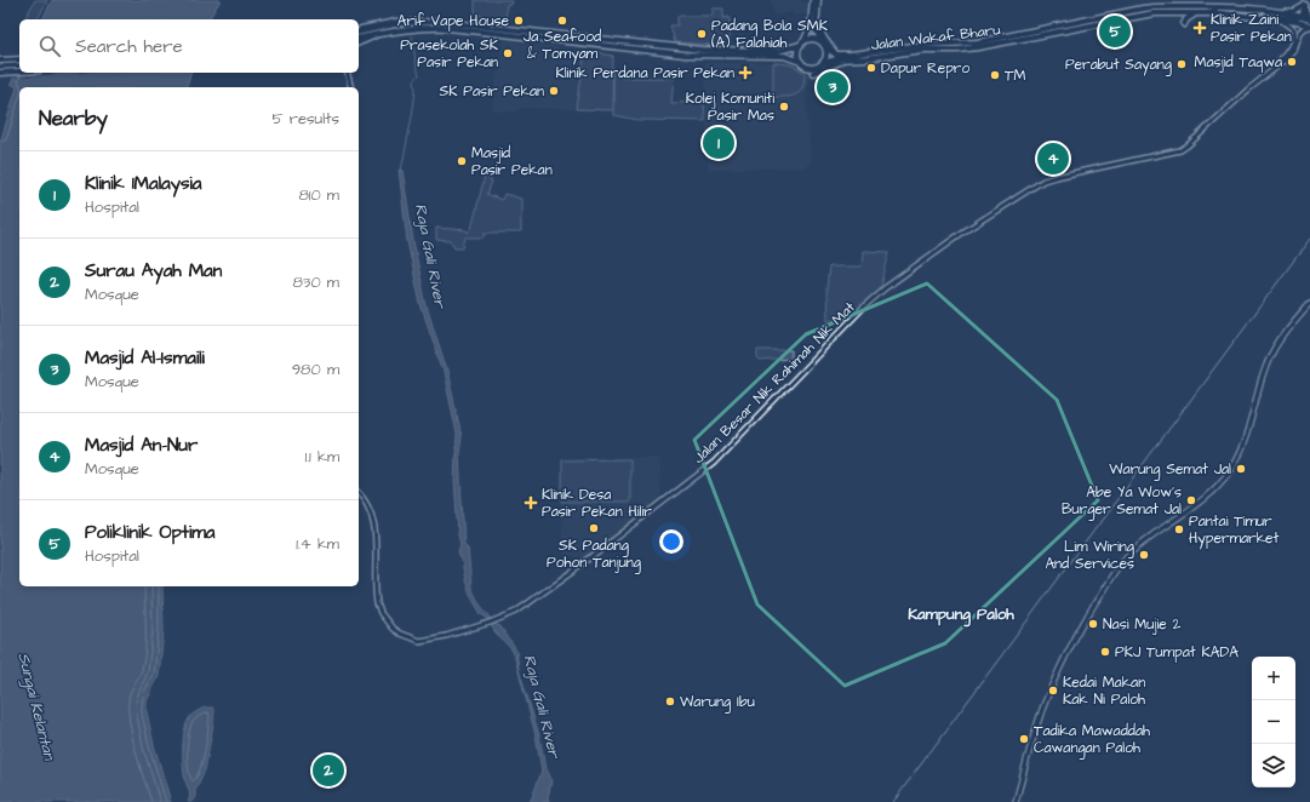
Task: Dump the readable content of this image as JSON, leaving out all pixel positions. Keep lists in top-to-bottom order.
{
  "streets": {
    "main road": ["Jalan Wakaf Bharu"],
    "street": ["Jalan Besar Nik Rahimah Nik Mat"]
  },
  "crossings": [
    ["Jalan Wakaf Bharu", "Jalan Besar Nik Rahimah Nik Mat"]
  ],
  "districts": ["Kampung Paloh"],
  "water": ["Raja Gali River", "Sungai Kelantan"],
  "places": {
    "other": [
      "Arif Vape House",
      "Ja Seafood & Tomyam",
      "Padang Bola SMK (A) Falahiah",
      "Prasekolah SK Pasir Pekan",
      "Masjid Taqwa",
      "Perabut Sayang",
      "Dapur Repro",
      "TM",
      "SK Pasir Pekan",
      "Kolej Komuniti Pasir Mas",
      "Masjid Pasir Pekan",
      "Warung Semat Jal",
      "Abe Ya Wow’s Burger Semat Jal",
      "SK Padang Pohon Tanjung",
      "Pantai Timur Hypermarket",
      "Lim Wiring And Services",
      "Nasi Mujie 2",
      "PKJ Tumpat KADA",
      "Kedai Makan Kak Ni Paloh",
      "Warung Ibu",
      "Tadika Mawaddah Cawangan Paloh"
    ],
    "health": ["Klinik Zaini Pasir Pekan", "Klinik Perdana Pasir Pekan", "Klinik Desa Pasir Pekan Hilir"]
  },
  "page": {
    "pins": [
      "5",
      "3",
      "1",
      "4",
      "2"
    ],
    "search": "Search here",
    "heading": ["Nearby", "5 results"],
    "list": [
      {
        "mark": "1",
        "name": "Klinik 1Malaysia",
        "note": "Hospital",
        "value": "810 m"
      },
      {
        "mark": "2",
        "name": "Surau Ayah Man",
        "note": "Mosque",
        "value": "830 m"
      },
      {
        "mark": "3",
        "name": "Masjid Al-Ismaili",
        "note": "Mosque",
        "value": "980 m"
      },
      {
        "mark": "4",
        "name": "Masjid An-Nur",
        "note": "Mosque",
        "value": "1.1 km"
      },
      {
        "mark": "5",
        "name": "Poliklinik Optima",
        "note": "Hospital",
        "value": "1.4 km"
      }
    ],
    "map_buttons": ["+", "−"]
  }
}
